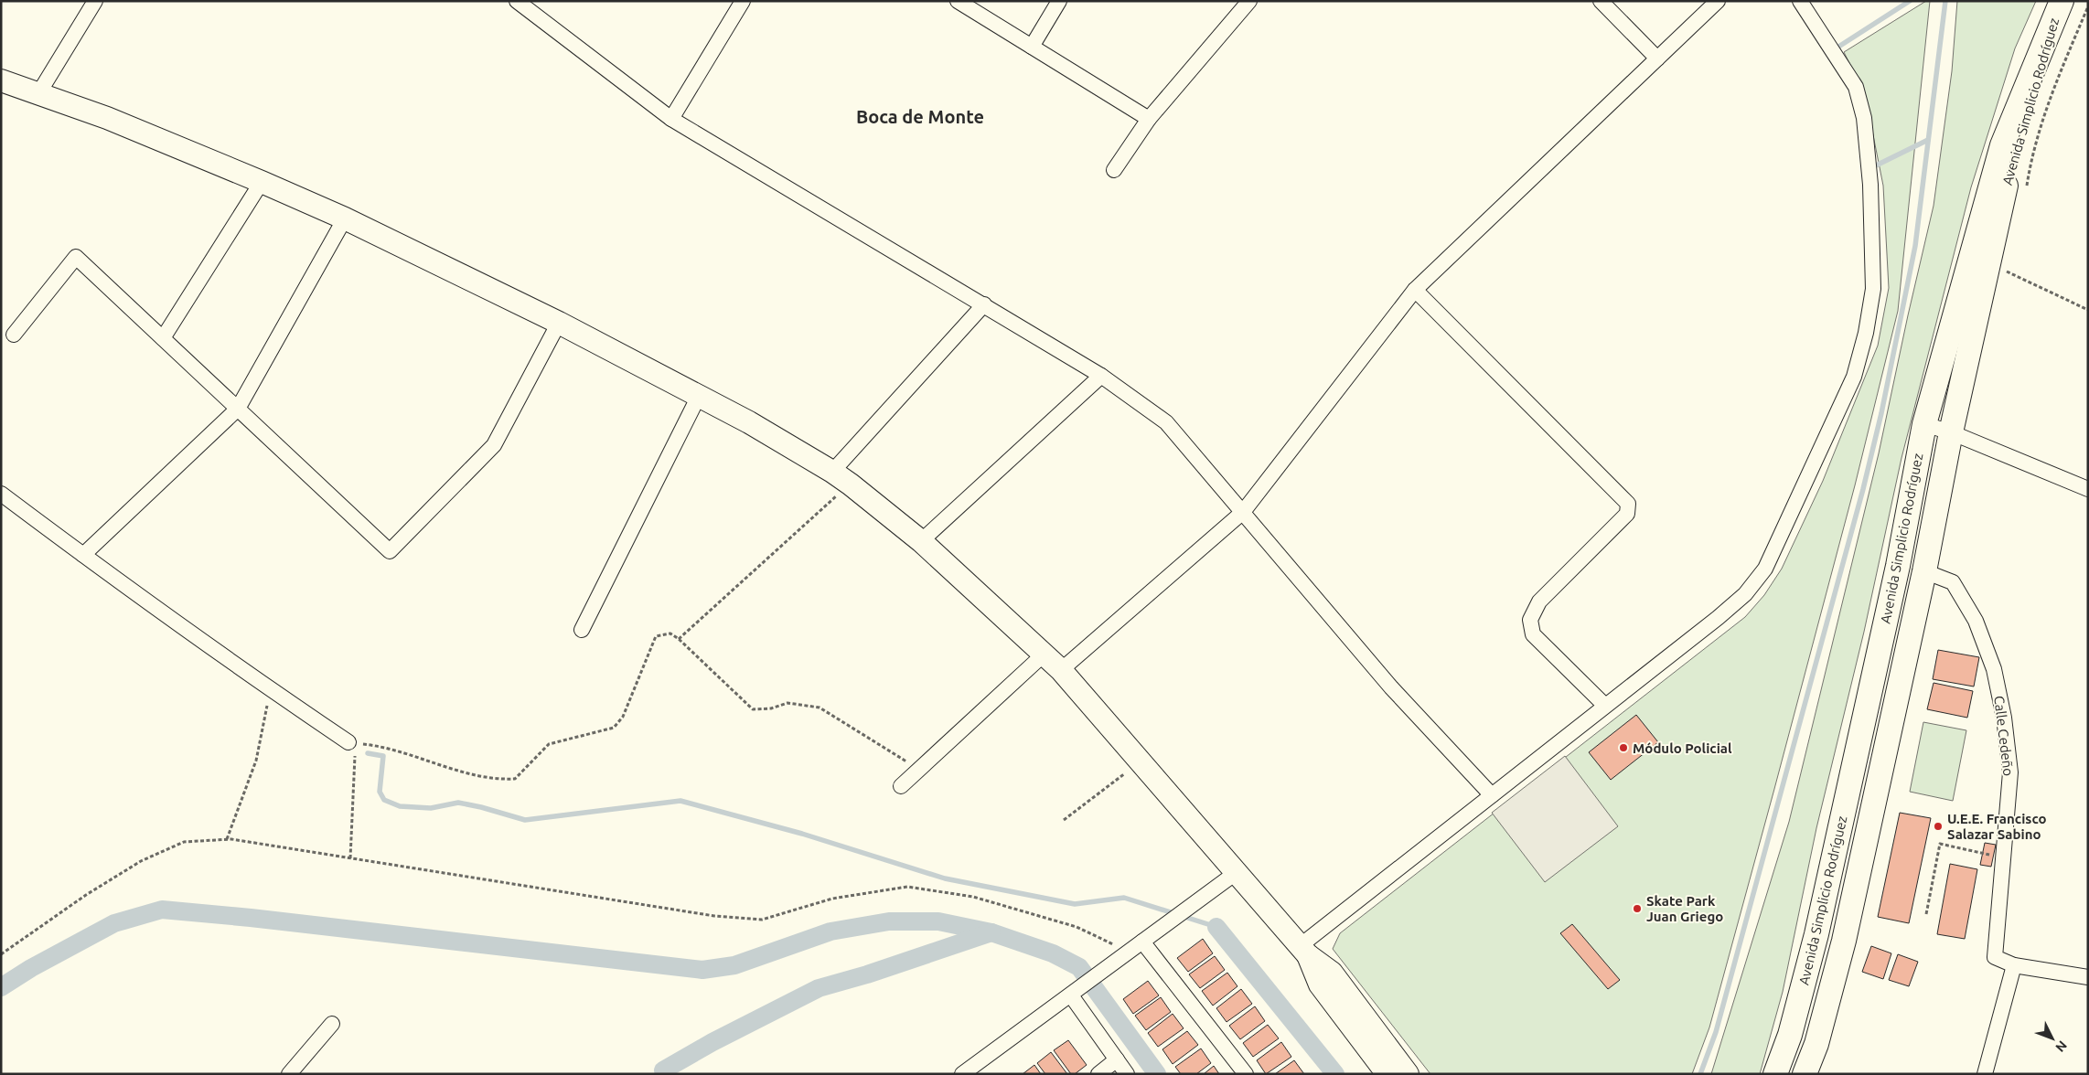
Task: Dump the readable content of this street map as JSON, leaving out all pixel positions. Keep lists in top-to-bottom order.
{
  "streets": {
    "main road": ["Avenida Simplicio Rodríguez"],
    "street": ["Calle Cedeño"]
  },
  "crossings": [
    ["Avenida Simplicio Rodríguez", "Calle Cedeño"]
  ],
  "districts": ["Boca de Monte"],
  "places": ["Módulo Policial", "U.E.E. Francisco Salazar Sabino", "Skate Park Juan Griego"],
  "north": "bottom right"
}
